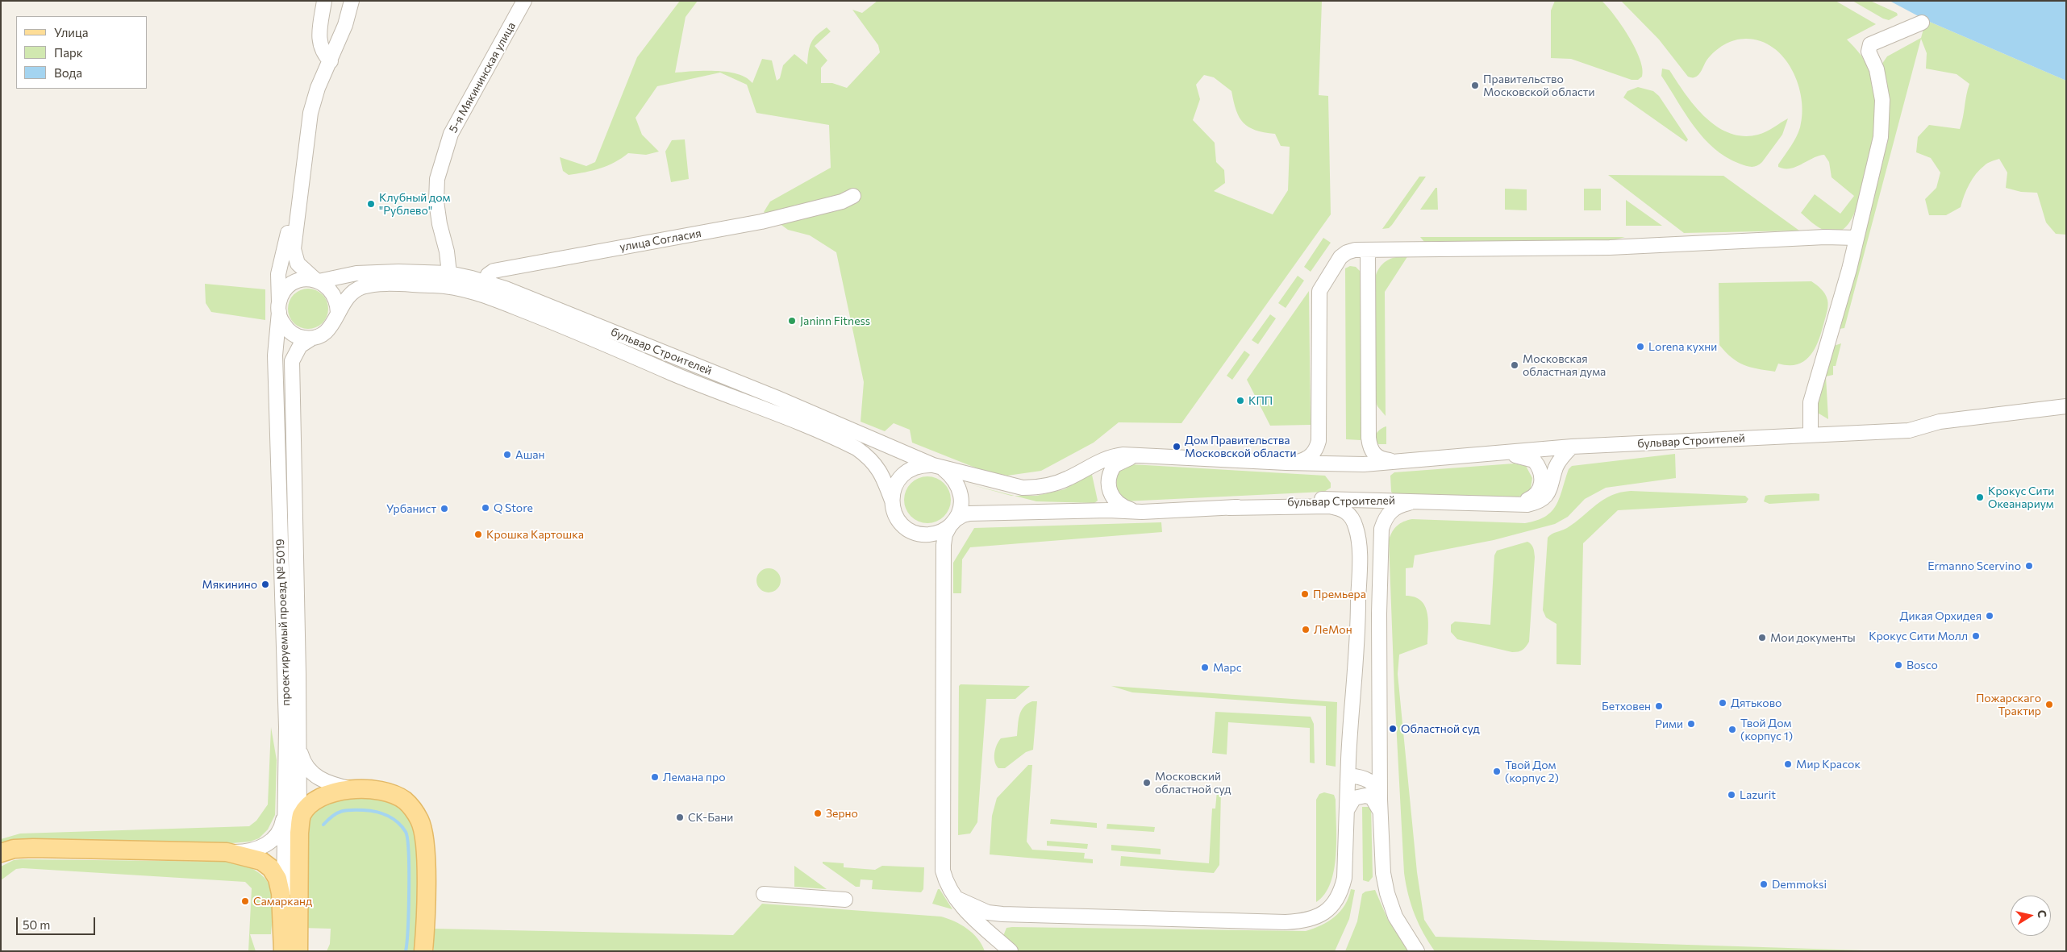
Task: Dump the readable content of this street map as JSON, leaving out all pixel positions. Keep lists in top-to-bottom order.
{
  "streets": {
    "main road": ["проектируемый проезд № 5019"],
    "street": ["5-я Мякининская улица", "улица Согласия", "бульвар Строителей"]
  },
  "crossings": [
    ["5-я Мякининская улица", "бульвар Строителей"],
    ["улица Согласия", "бульвар Строителей"],
    ["бульвар Строителей", "проектируемый проезд № 5019"]
  ],
  "places": [
    "Правительство Московской области",
    "Клубный дом \"Рублево\"",
    "Janinn Fitness",
    "Lorena кухни",
    "Московская областная дума",
    "КПП",
    "Дом Правительства Московской области",
    "Ашан",
    "Крокус Сити Океанариум",
    "Q Store",
    "Урбанист",
    "Крошка Картошка",
    "Ermanno Scervino",
    "Мякинино",
    "Премьера",
    "Дикая Орхидея",
    "ЛеМон",
    "Крокус Сити Молл",
    "Мои документы",
    "Bosco",
    "Марс",
    "Дятьково",
    "Пожарскаго Трактир",
    "Бетховен",
    "Рими",
    "Областной суд",
    "Твой Дом (корпус 1)",
    "Мир Красок",
    "Твой Дом (корпус 2)",
    "Лемана про",
    "Московский областной суд",
    "Lazurit",
    "Зерно",
    "СК-Бани",
    "Demmoksi",
    "Самарканд"
  ],
  "legend": ["Улица", "Парк", "Вода"],
  "scale_bar": "50 m",
  "north": "right"
}
